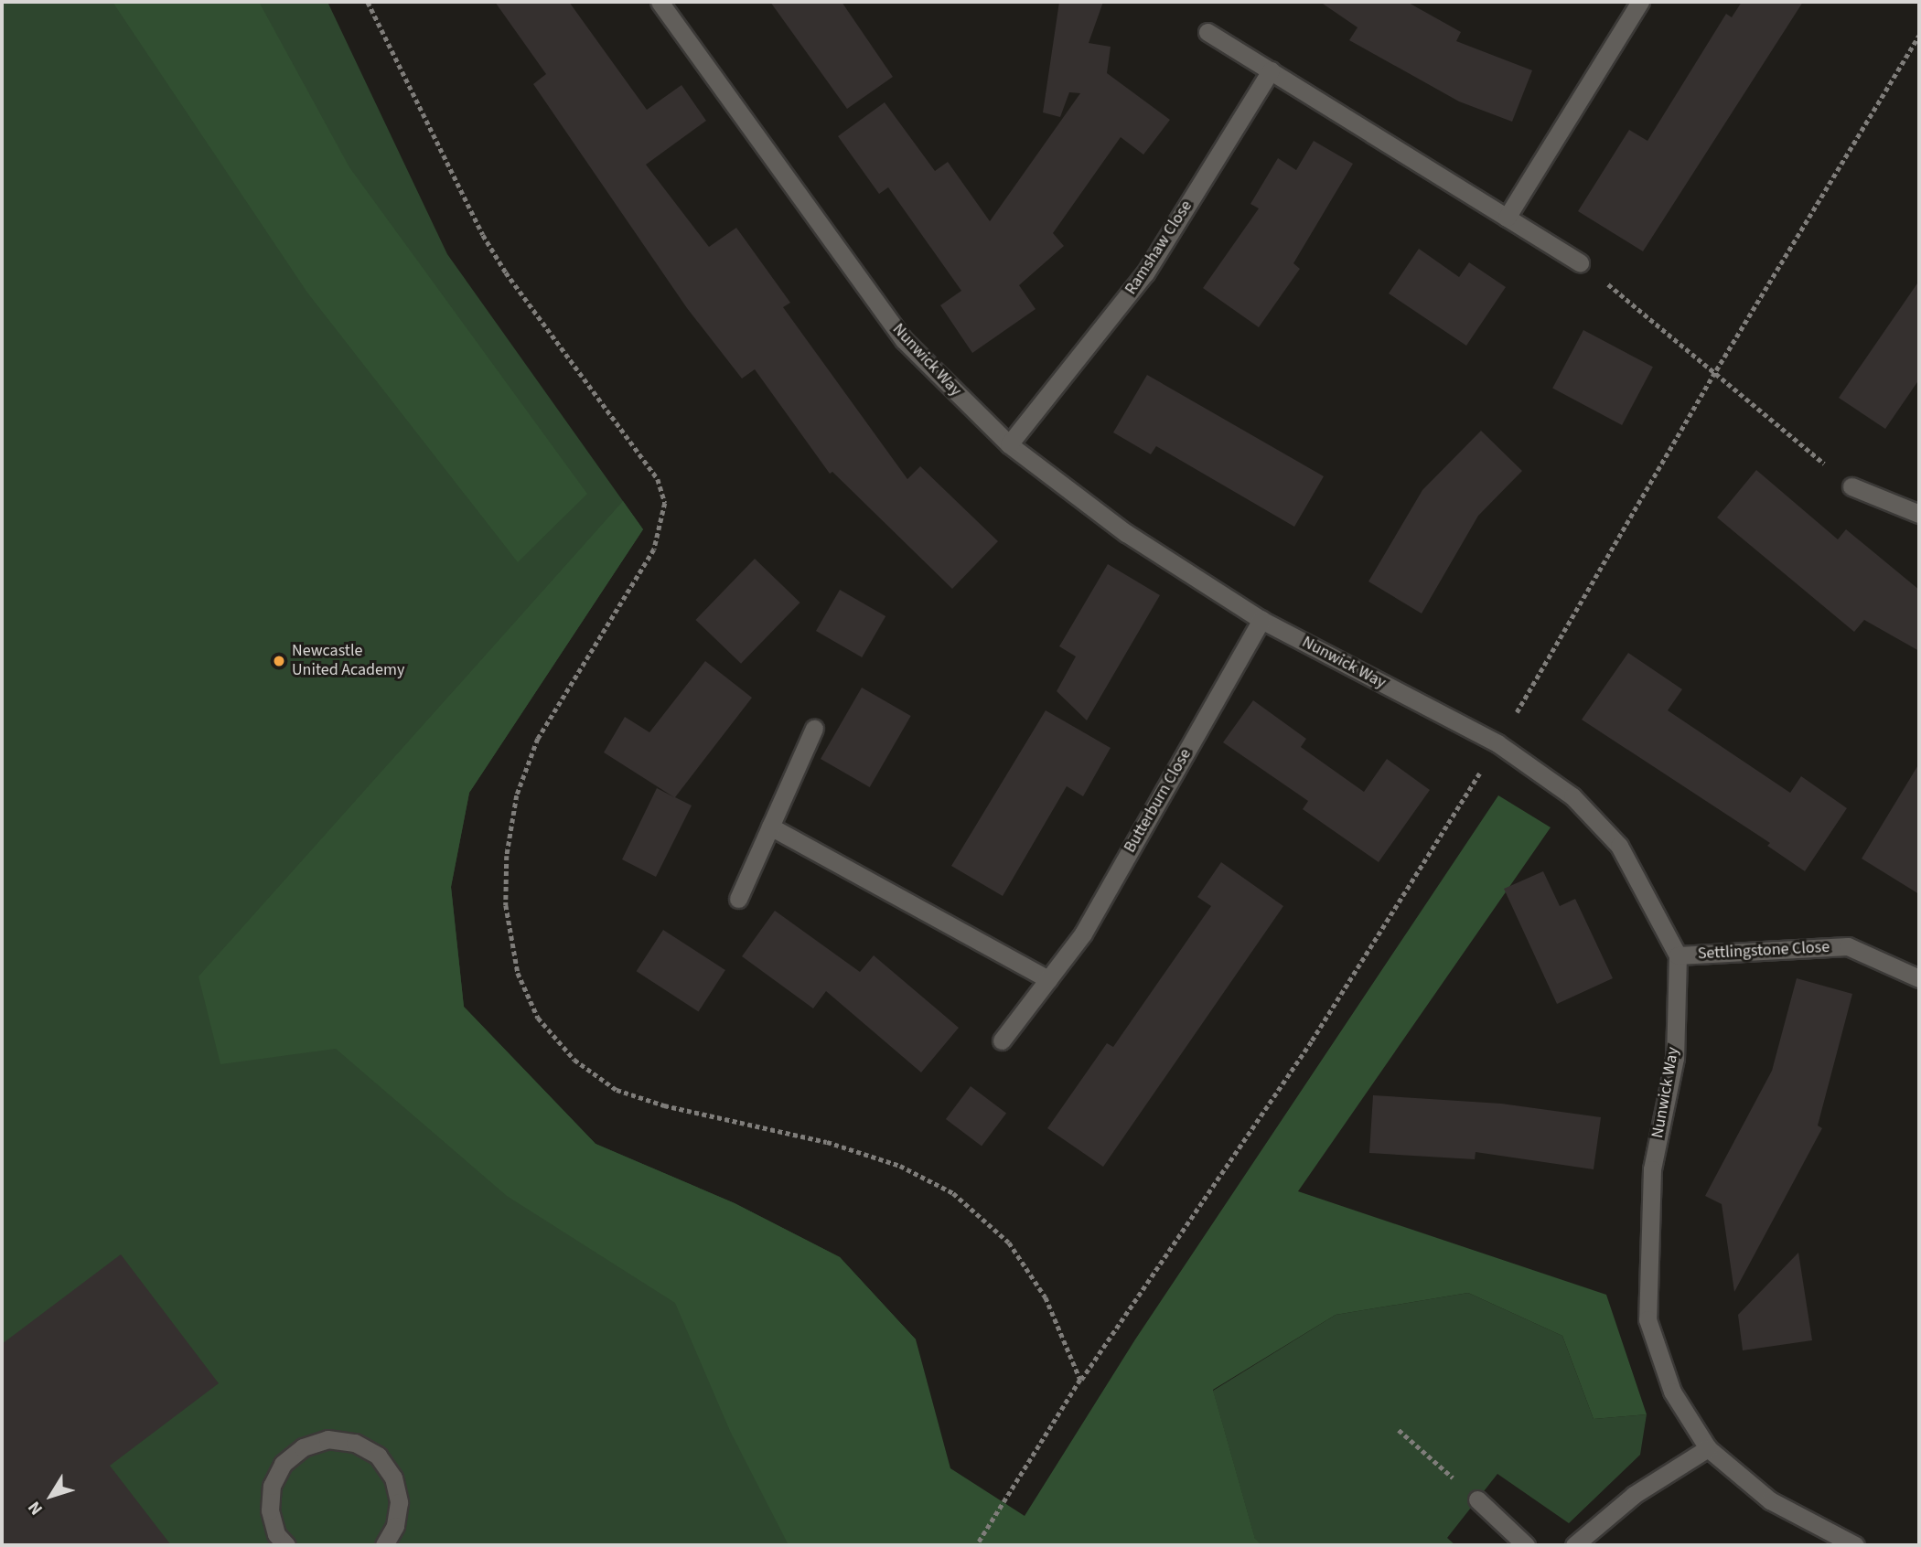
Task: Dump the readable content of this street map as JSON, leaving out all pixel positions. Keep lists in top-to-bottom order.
{
  "streets": {
    "street": [
      "Ramshaw Close",
      "Nunwick Way",
      "Butterburn Close",
      "Settlingstone Close"
    ]
  },
  "crossings": [
    ["Ramshaw Close", "Nunwick Way"],
    ["Nunwick Way", "Butterburn Close"],
    ["Nunwick Way", "Settlingstone Close"]
  ],
  "places": ["Newcastle United Academy"],
  "north": "bottom left"
}
